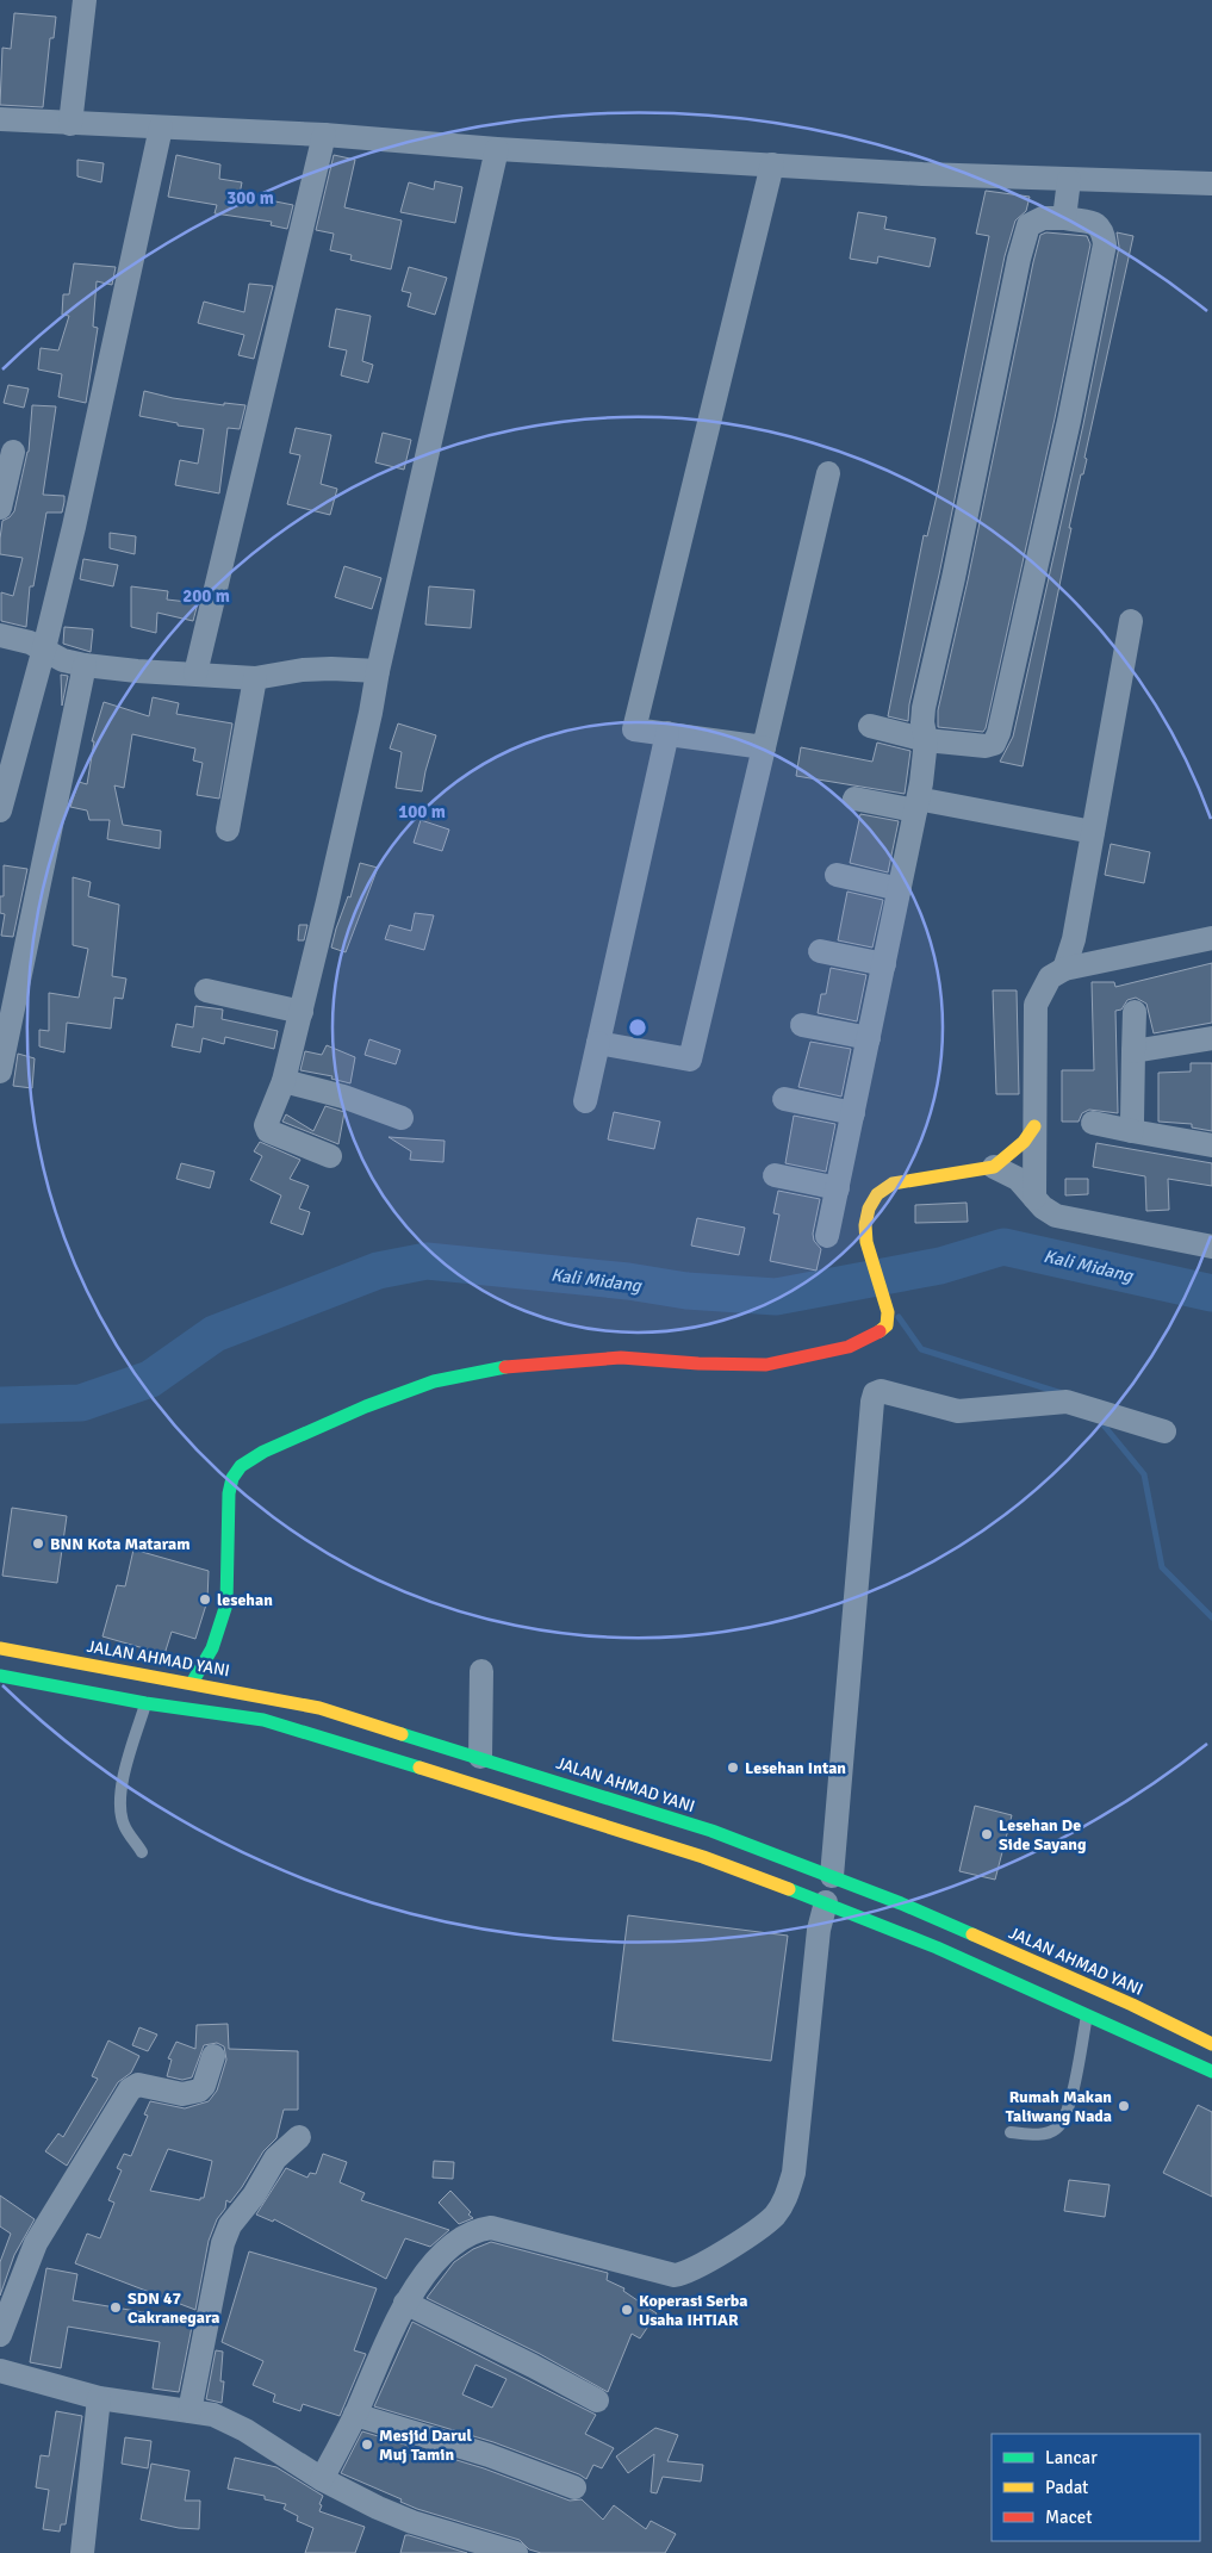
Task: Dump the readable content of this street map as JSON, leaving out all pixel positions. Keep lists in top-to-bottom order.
{
  "streets": {
    "main road": ["JALAN AHMAD YANI"]
  },
  "water": ["Kali Midang"],
  "places": [
    "BNN Kota Mataram",
    "lesehan",
    "Lesehan Intan",
    "Lesehan De Side Sayang",
    "Rumah Makan Taliwang Nada",
    "SDN 47 Cakranegara",
    "Koperasi Serba Usaha IHTIAR",
    "Mesjid Darul Muj Tamin"
  ],
  "legend": ["Lancar", "Padat", "Macet"],
  "rings": ["300 m", "200 m", "100 m"]
}
